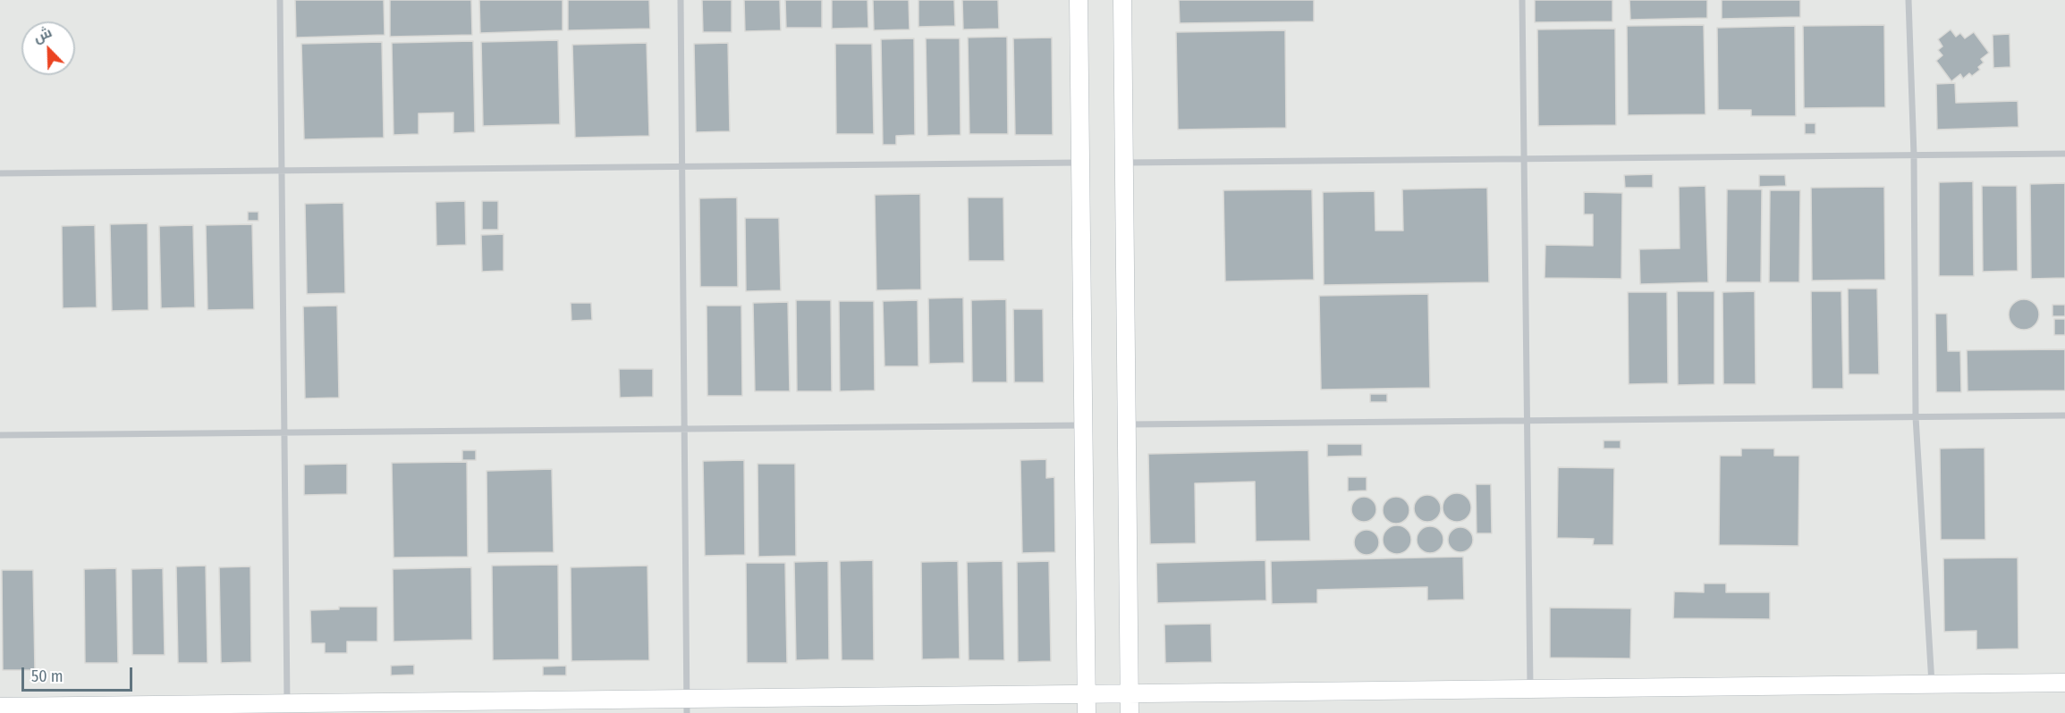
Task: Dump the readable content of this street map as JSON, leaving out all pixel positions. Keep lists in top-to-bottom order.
{
  "scale_bar": "50 m",
  "north": "top left"
}
